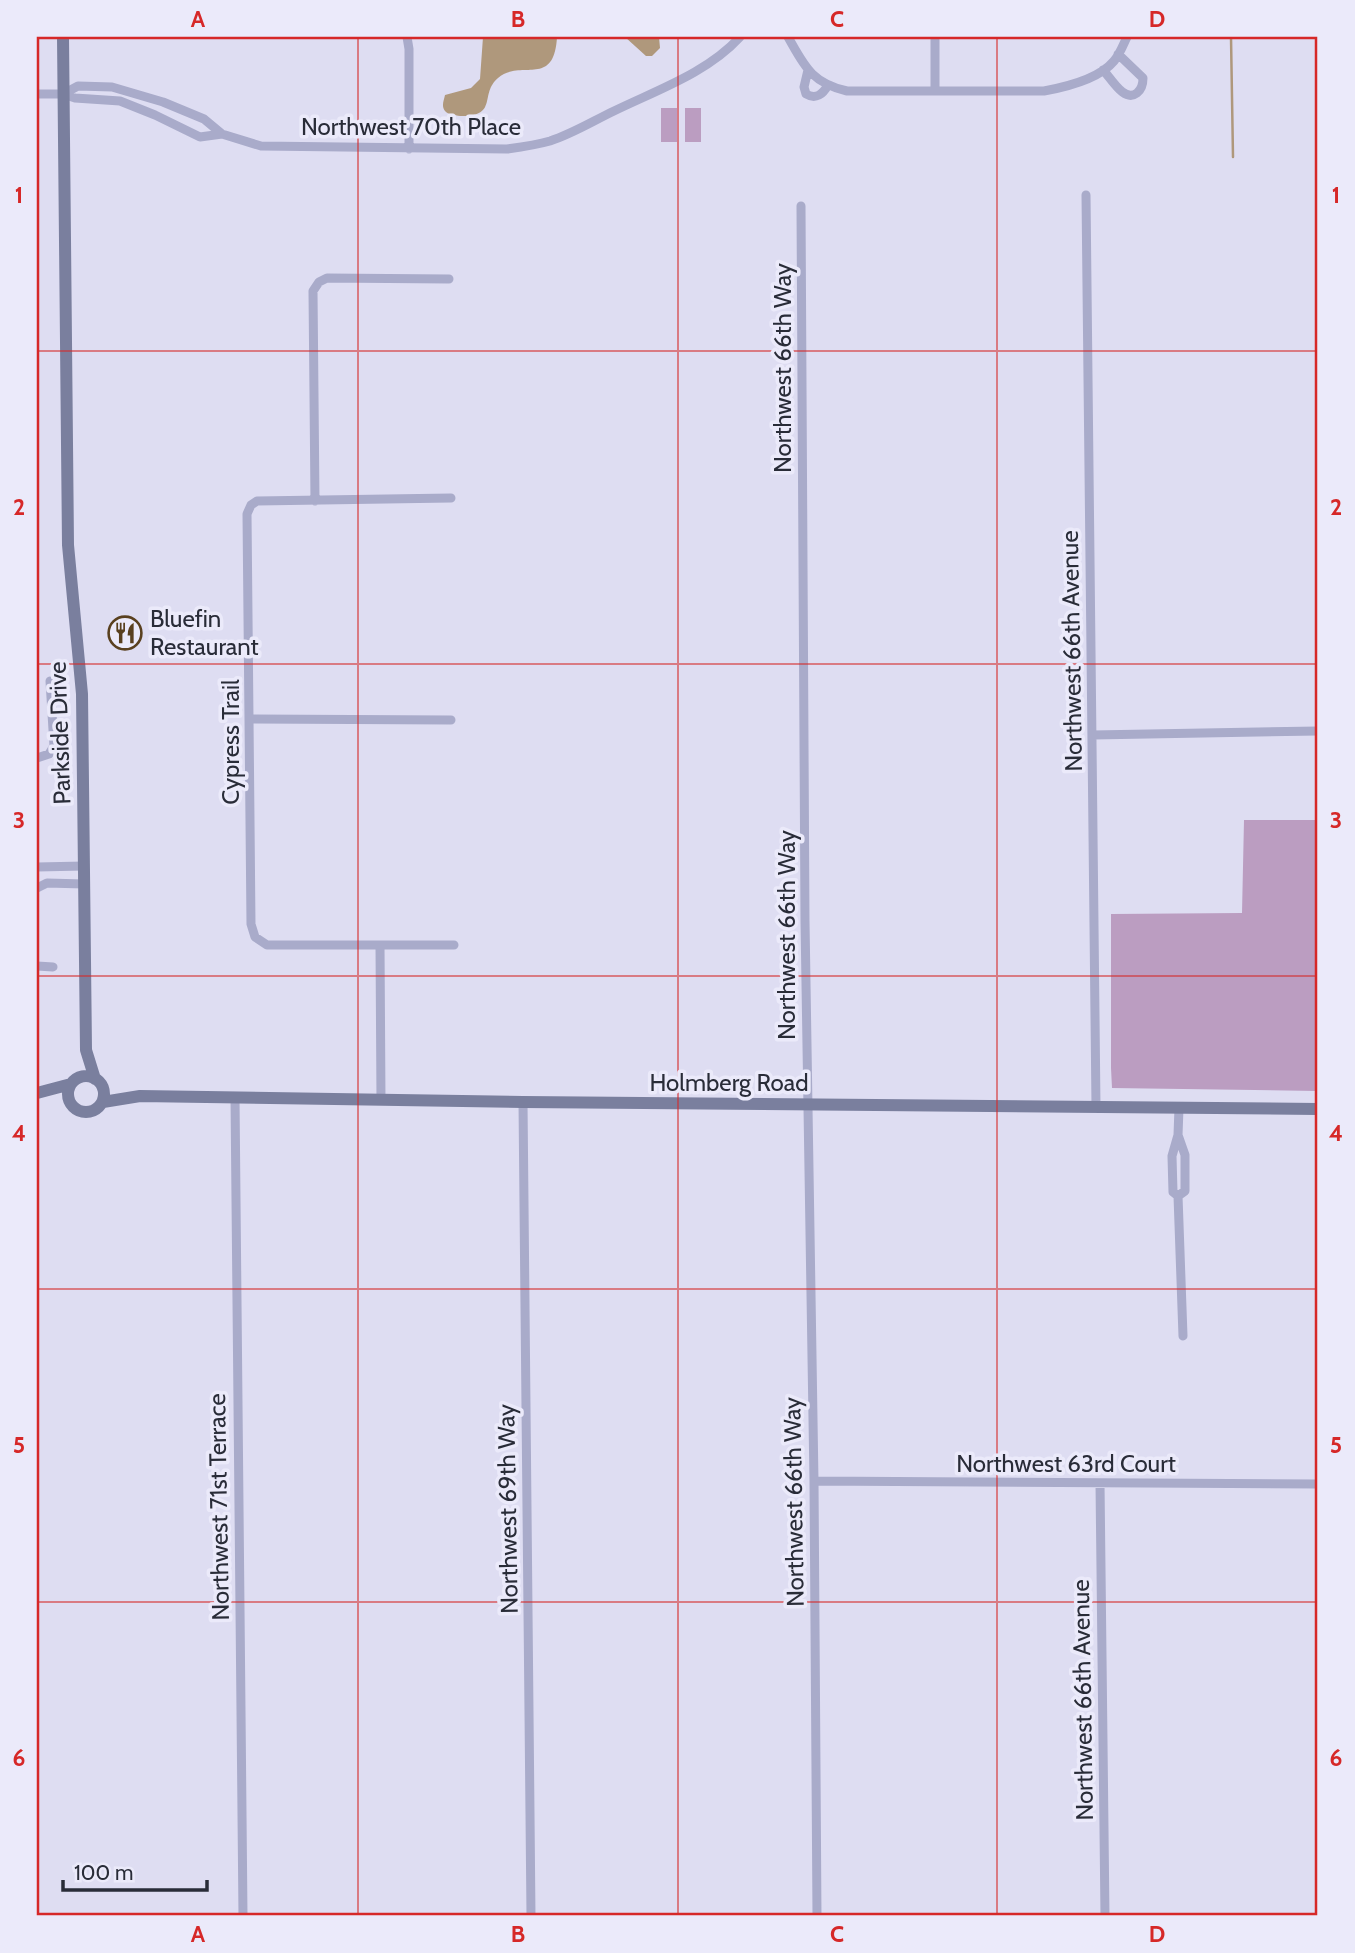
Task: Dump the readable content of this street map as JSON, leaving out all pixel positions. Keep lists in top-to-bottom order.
{
  "streets": {
    "street": [
      "Northwest 70th Place",
      "Northwest 66th Way",
      "Northwest 66th Avenue",
      "Parkside Drive",
      "Cypress Trail",
      "Holmberg Road",
      "Northwest 63rd Court",
      "Northwest 71st Terrace",
      "Northwest 69th Way"
    ]
  },
  "crossings": [
    ["Northwest 70th Place", "Parkside Drive"],
    ["Northwest 66th Way", "Holmberg Road"],
    ["Northwest 66th Way", "Northwest 63rd Court"],
    ["Northwest 66th Avenue", "Holmberg Road"],
    ["Northwest 66th Avenue", "Northwest 63rd Court"],
    ["Parkside Drive", "Holmberg Road"],
    ["Holmberg Road", "Northwest 71st Terrace"],
    ["Holmberg Road", "Northwest 69th Way"]
  ],
  "places": {
    "restaurant": ["Bluefin Restaurant"]
  },
  "scale_bar": "100 m",
  "grid": {
    "columns": [
      "A",
      "B",
      "C",
      "D"
    ],
    "rows": [
      "1",
      "2",
      "3",
      "4",
      "5",
      "6"
    ]
  }
}
